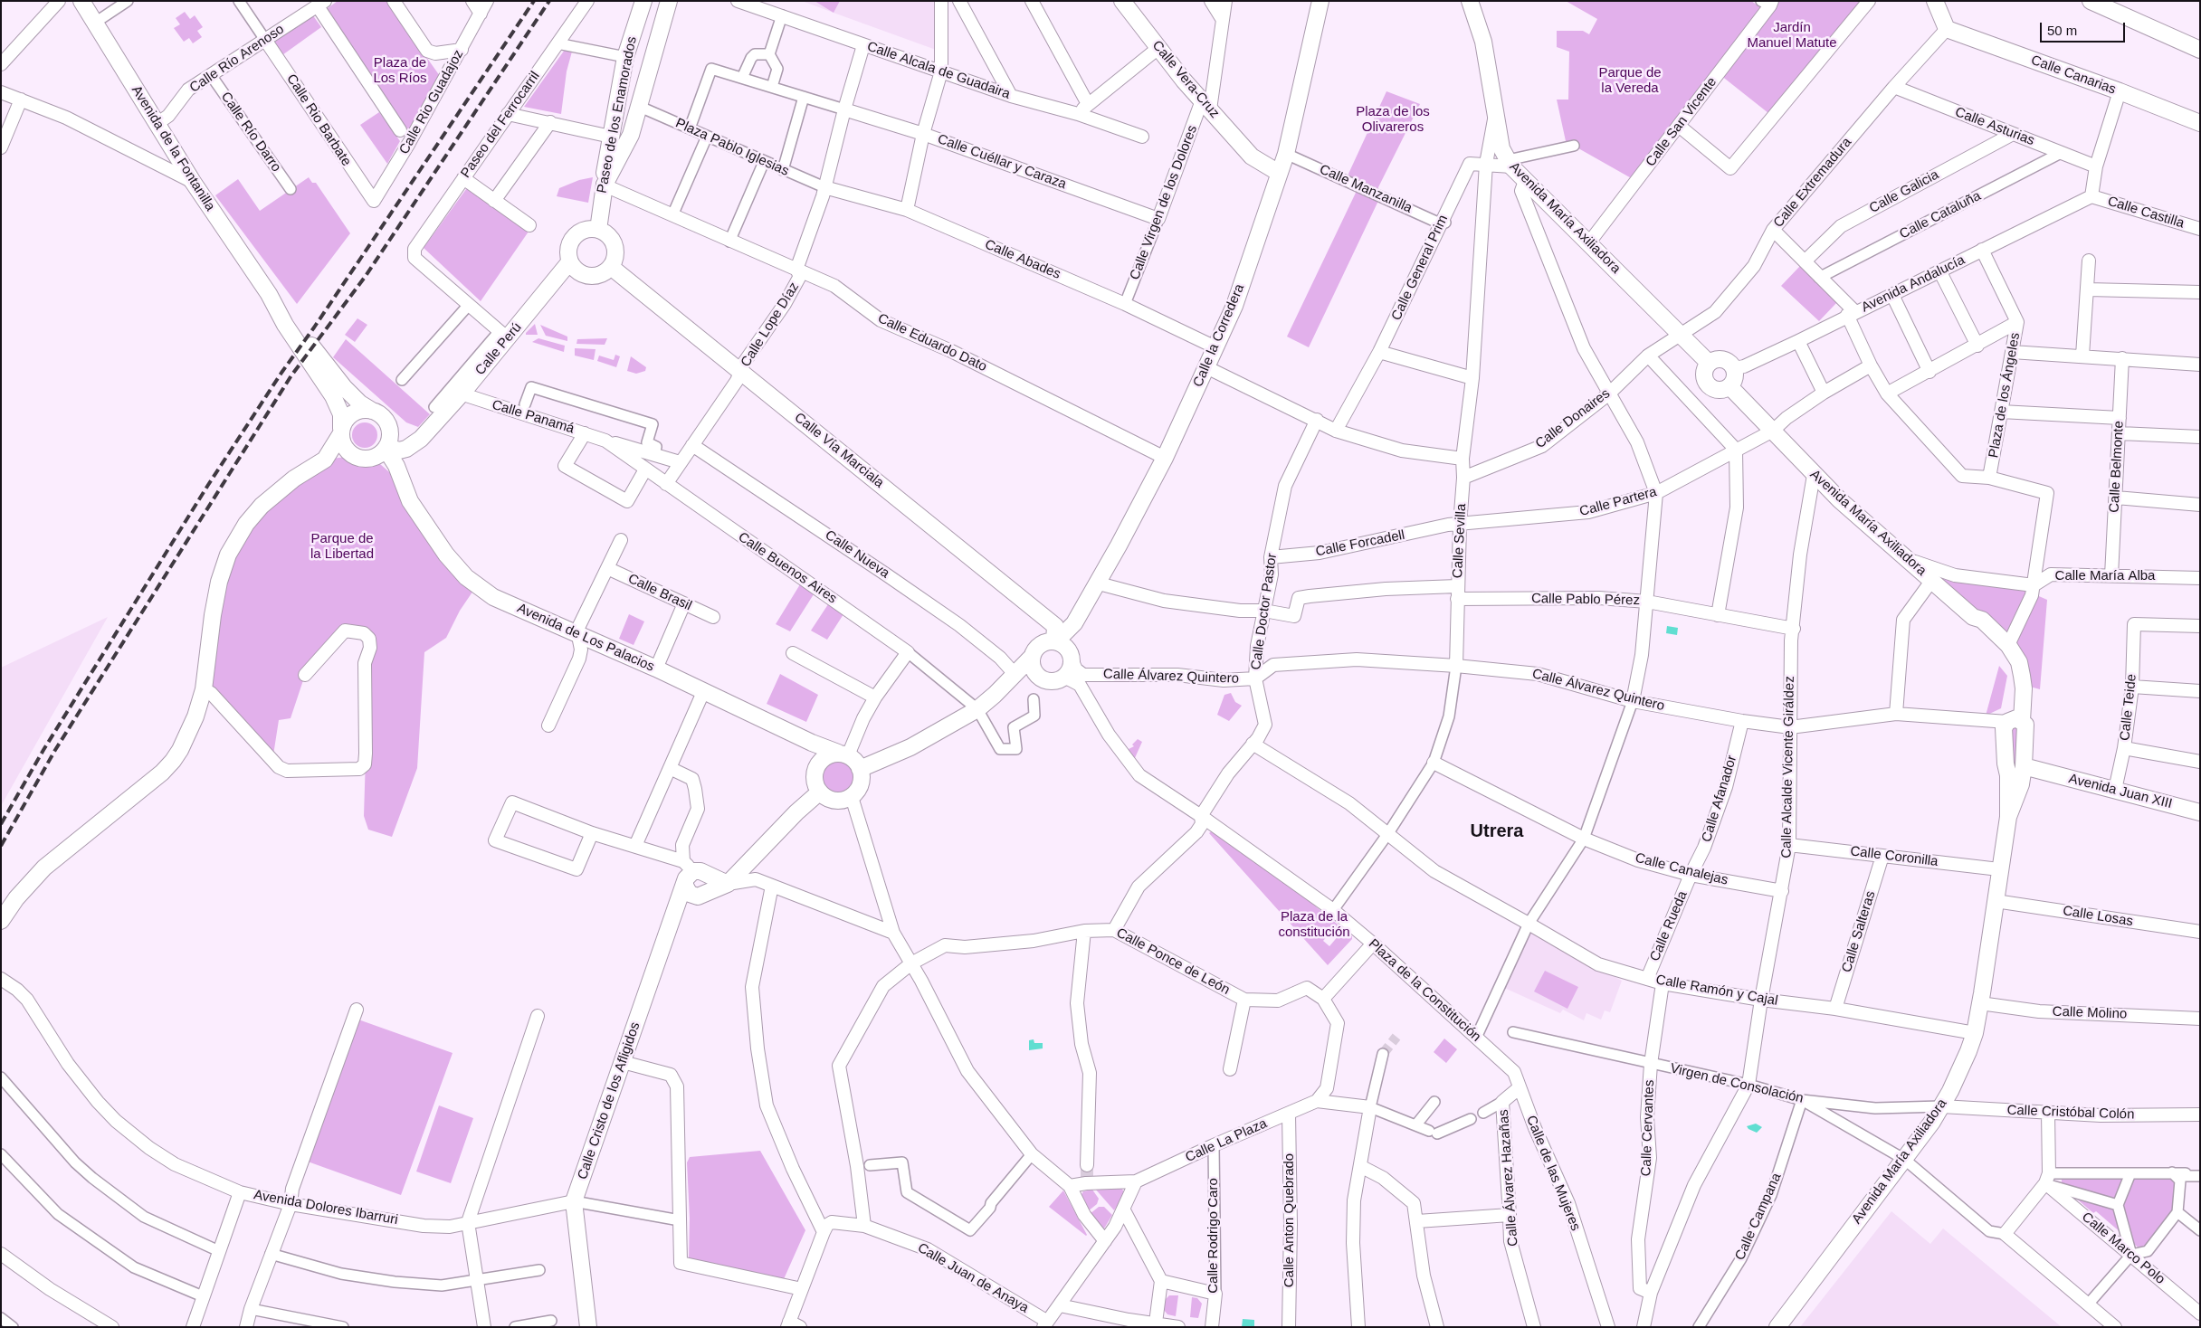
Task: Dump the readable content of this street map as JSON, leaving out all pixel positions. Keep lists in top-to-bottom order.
{
  "streets": {
    "street": [
      "Calle Río Arenoso",
      "Calle Alcala de Guadaira",
      "Calle Canarias",
      "Calle Vera-Cruz",
      "Calle Rio Guadajoz",
      "Paseo de los Enamorados",
      "Calle Rio Barbate",
      "Calle San Vicente",
      "Paseo del Ferrocarril",
      "Calle Asturias",
      "Calle Río Darro",
      "Plaza Pablo Iglesias",
      "Avenida de la Fontanilla",
      "Calle Cuéllar y Caraza",
      "Calle Extremadura",
      "Calle Manzanilla",
      "Calle Galicia",
      "Calle Virgen de los Dolores",
      "Calle Castilla",
      "Calle Cataluña",
      "Avenida María Axiliadora",
      "Calle Abades",
      "Calle General Prim",
      "Avenida Andalucía",
      "Calle Lope Díaz",
      "Calle la Corredera",
      "Calle Eduardo Dato",
      "Calle Perú",
      "Plaza de los Ángeles",
      "Calle Panamá",
      "Calle Donaires",
      "Calle Vía Marciala",
      "Calle Belmonte",
      "Calle Partera",
      "Calle Sevilla",
      "Calle Forcadell",
      "Calle Nueva",
      "Calle Buenos Aires",
      "Calle María Alba",
      "Calle Brasil",
      "Calle Pablo Pérez",
      "Calle Doctor Pastor",
      "Avenida de Los Palacios",
      "Calle Álvarez Quintero",
      "Calle Teide",
      "Calle Alcalde Vicente Giráldez",
      "Avenida Juan XIII",
      "Calle Afanador",
      "Calle Coronilla",
      "Calle Canalejas",
      "Calle Losas",
      "Calle Rueda",
      "Calle Salteras",
      "Calle Ponce de León",
      "Plaza de la Constitución",
      "Calle Ramón y Cajal",
      "Calle Molino",
      "Virgen de Consolación",
      "Calle Cristo de los Afligidos",
      "Calle Cristóbal Colón",
      "Calle Cervantes",
      "Calle La Plaza",
      "Calle de las Mujeres",
      "Calle Álvarez Hazañas",
      "Avenida Dolores Ibarruri",
      "Calle Campana",
      "Calle Anton Quebrado",
      "Calle Rodrigo Caro",
      "Calle Marco Polo",
      "Calle Juan de Anaya"
    ]
  },
  "crossings": [
    ["Calle Río Arenoso", "Calle Rio Barbate"],
    ["Calle Río Arenoso", "Calle Río Darro"],
    ["Calle Río Arenoso", "Avenida de la Fontanilla"],
    ["Calle Alcala de Guadaira", "Calle Lope Díaz"],
    ["Calle Canarias", "Calle Extremadura"],
    ["Calle Vera-Cruz", "Calle Manzanilla"],
    ["Calle Vera-Cruz", "Calle Virgen de los Dolores"],
    ["Calle Vera-Cruz", "Calle la Corredera"],
    ["Calle Rio Guadajoz", "Calle Rio Barbate"],
    ["Paseo de los Enamorados", "Plaza Pablo Iglesias"],
    ["Paseo de los Enamorados", "Calle Eduardo Dato"],
    ["Paseo de los Enamorados", "Calle Perú"],
    ["Paseo de los Enamorados", "Calle Vía Marciala"],
    ["Calle San Vicente", "Avenida María Axiliadora"],
    ["Calle Asturias", "Calle Extremadura"],
    ["Calle Asturias", "Calle Galicia"],
    ["Calle Asturias", "Calle Cataluña"],
    ["Plaza Pablo Iglesias", "Calle Abades"],
    ["Plaza Pablo Iglesias", "Calle Lope Díaz"],
    ["Avenida de la Fontanilla", "Avenida de Los Palacios"],
    ["Calle Cuéllar y Caraza", "Calle Virgen de los Dolores"],
    ["Calle Cuéllar y Caraza", "Calle Lope Díaz"],
    ["Calle Extremadura", "Avenida María Axiliadora"],
    ["Calle Extremadura", "Calle Donaires"],
    ["Calle Manzanilla", "Calle General Prim"],
    ["Calle Manzanilla", "Calle la Corredera"],
    ["Calle Virgen de los Dolores", "Calle Abades"],
    ["Calle Castilla", "Avenida Andalucía"],
    ["Avenida María Axiliadora", "Avenida Andalucía"],
    ["Avenida María Axiliadora", "Calle Partera"],
    ["Avenida María Axiliadora", "Calle Álvarez Quintero"],
    ["Avenida María Axiliadora", "Calle Alcalde Vicente Giráldez"],
    ["Avenida María Axiliadora", "Avenida Juan XIII"],
    ["Avenida María Axiliadora", "Calle Coronilla"],
    ["Avenida María Axiliadora", "Calle Losas"],
    ["Avenida María Axiliadora", "Calle Ramón y Cajal"],
    ["Avenida María Axiliadora", "Calle Molino"],
    ["Avenida María Axiliadora", "Virgen de Consolación"],
    ["Avenida María Axiliadora", "Calle Cristóbal Colón"],
    ["Calle Abades", "Calle Lope Díaz"],
    ["Calle Abades", "Calle la Corredera"],
    ["Calle General Prim", "Calle Sevilla"],
    ["Avenida Andalucía", "Plaza de los Ángeles"],
    ["Calle Lope Díaz", "Calle Eduardo Dato"],
    ["Calle Lope Díaz", "Calle Panamá"],
    ["Calle Lope Díaz", "Calle Vía Marciala"],
    ["Calle Lope Díaz", "Calle Nueva"],
    ["Calle Lope Díaz", "Calle Buenos Aires"],
    ["Calle la Corredera", "Calle Eduardo Dato"],
    ["Calle la Corredera", "Calle Vía Marciala"],
    ["Calle la Corredera", "Calle Álvarez Quintero"],
    ["Calle Perú", "Calle Panamá"],
    ["Calle Perú", "Calle Vía Marciala"],
    ["Plaza de los Ángeles", "Calle Partera"],
    ["Calle Panamá", "Calle Buenos Aires"],
    ["Calle Donaires", "Calle Sevilla"],
    ["Calle Vía Marciala", "Calle Álvarez Quintero"],
    ["Calle Belmonte", "Calle María Alba"],
    ["Calle Partera", "Calle Sevilla"],
    ["Calle Partera", "Calle Forcadell"],
    ["Calle Sevilla", "Calle Forcadell"],
    ["Calle Sevilla", "Calle Pablo Pérez"],
    ["Calle Sevilla", "Calle Álvarez Quintero"],
    ["Calle Sevilla", "Calle Canalejas"],
    ["Calle Sevilla", "Plaza de la Constitución"],
    ["Calle Sevilla", "Calle Ramón y Cajal"],
    ["Calle Forcadell", "Calle Doctor Pastor"],
    ["Calle Pablo Pérez", "Calle Doctor Pastor"],
    ["Calle Pablo Pérez", "Calle Alcalde Vicente Giráldez"],
    ["Calle Doctor Pastor", "Calle Álvarez Quintero"],
    ["Calle Doctor Pastor", "Calle Ponce de León"],
    ["Calle Doctor Pastor", "Plaza de la Constitución"],
    ["Calle Doctor Pastor", "Calle Ramón y Cajal"],
    ["Calle Álvarez Quintero", "Calle Alcalde Vicente Giráldez"],
    ["Calle Álvarez Quintero", "Calle Afanador"],
    ["Calle Álvarez Quintero", "Plaza de la Constitución"],
    ["Calle Teide", "Avenida Juan XIII"],
    ["Calle Alcalde Vicente Giráldez", "Calle Coronilla"],
    ["Calle Alcalde Vicente Giráldez", "Calle Canalejas"],
    ["Calle Alcalde Vicente Giráldez", "Calle Ramón y Cajal"],
    ["Calle Alcalde Vicente Giráldez", "Virgen de Consolación"],
    ["Calle Alcalde Vicente Giráldez", "Calle Cervantes"],
    ["Calle Afanador", "Calle Canalejas"],
    ["Calle Afanador", "Calle Rueda"],
    ["Calle Coronilla", "Calle Salteras"],
    ["Calle Canalejas", "Calle Rueda"],
    ["Calle Rueda", "Calle Ramón y Cajal"],
    ["Calle Salteras", "Calle Ramón y Cajal"],
    ["Calle Ponce de León", "Calle Juan de Anaya"],
    ["Plaza de la Constitución", "Calle de las Mujeres"],
    ["Calle Ramón y Cajal", "Calle Cervantes"],
    ["Virgen de Consolación", "Calle Cristóbal Colón"],
    ["Virgen de Consolación", "Calle Cervantes"],
    ["Virgen de Consolación", "Calle Campana"],
    ["Calle Cristo de los Afligidos", "Avenida Dolores Ibarruri"],
    ["Calle La Plaza", "Calle Anton Quebrado"],
    ["Calle La Plaza", "Calle Rodrigo Caro"],
    ["Calle de las Mujeres", "Calle Álvarez Hazañas"]
  ],
  "districts": ["Utrera"],
  "parks": [
    "Jardín Manuel Matute",
    "Plaza de Los Ríos",
    "Parque de la Vereda",
    "Plaza de los Olivareros",
    "Parque de la Libertad",
    "Plaza de la constitución"
  ],
  "scale_bar": "50 m"
}
